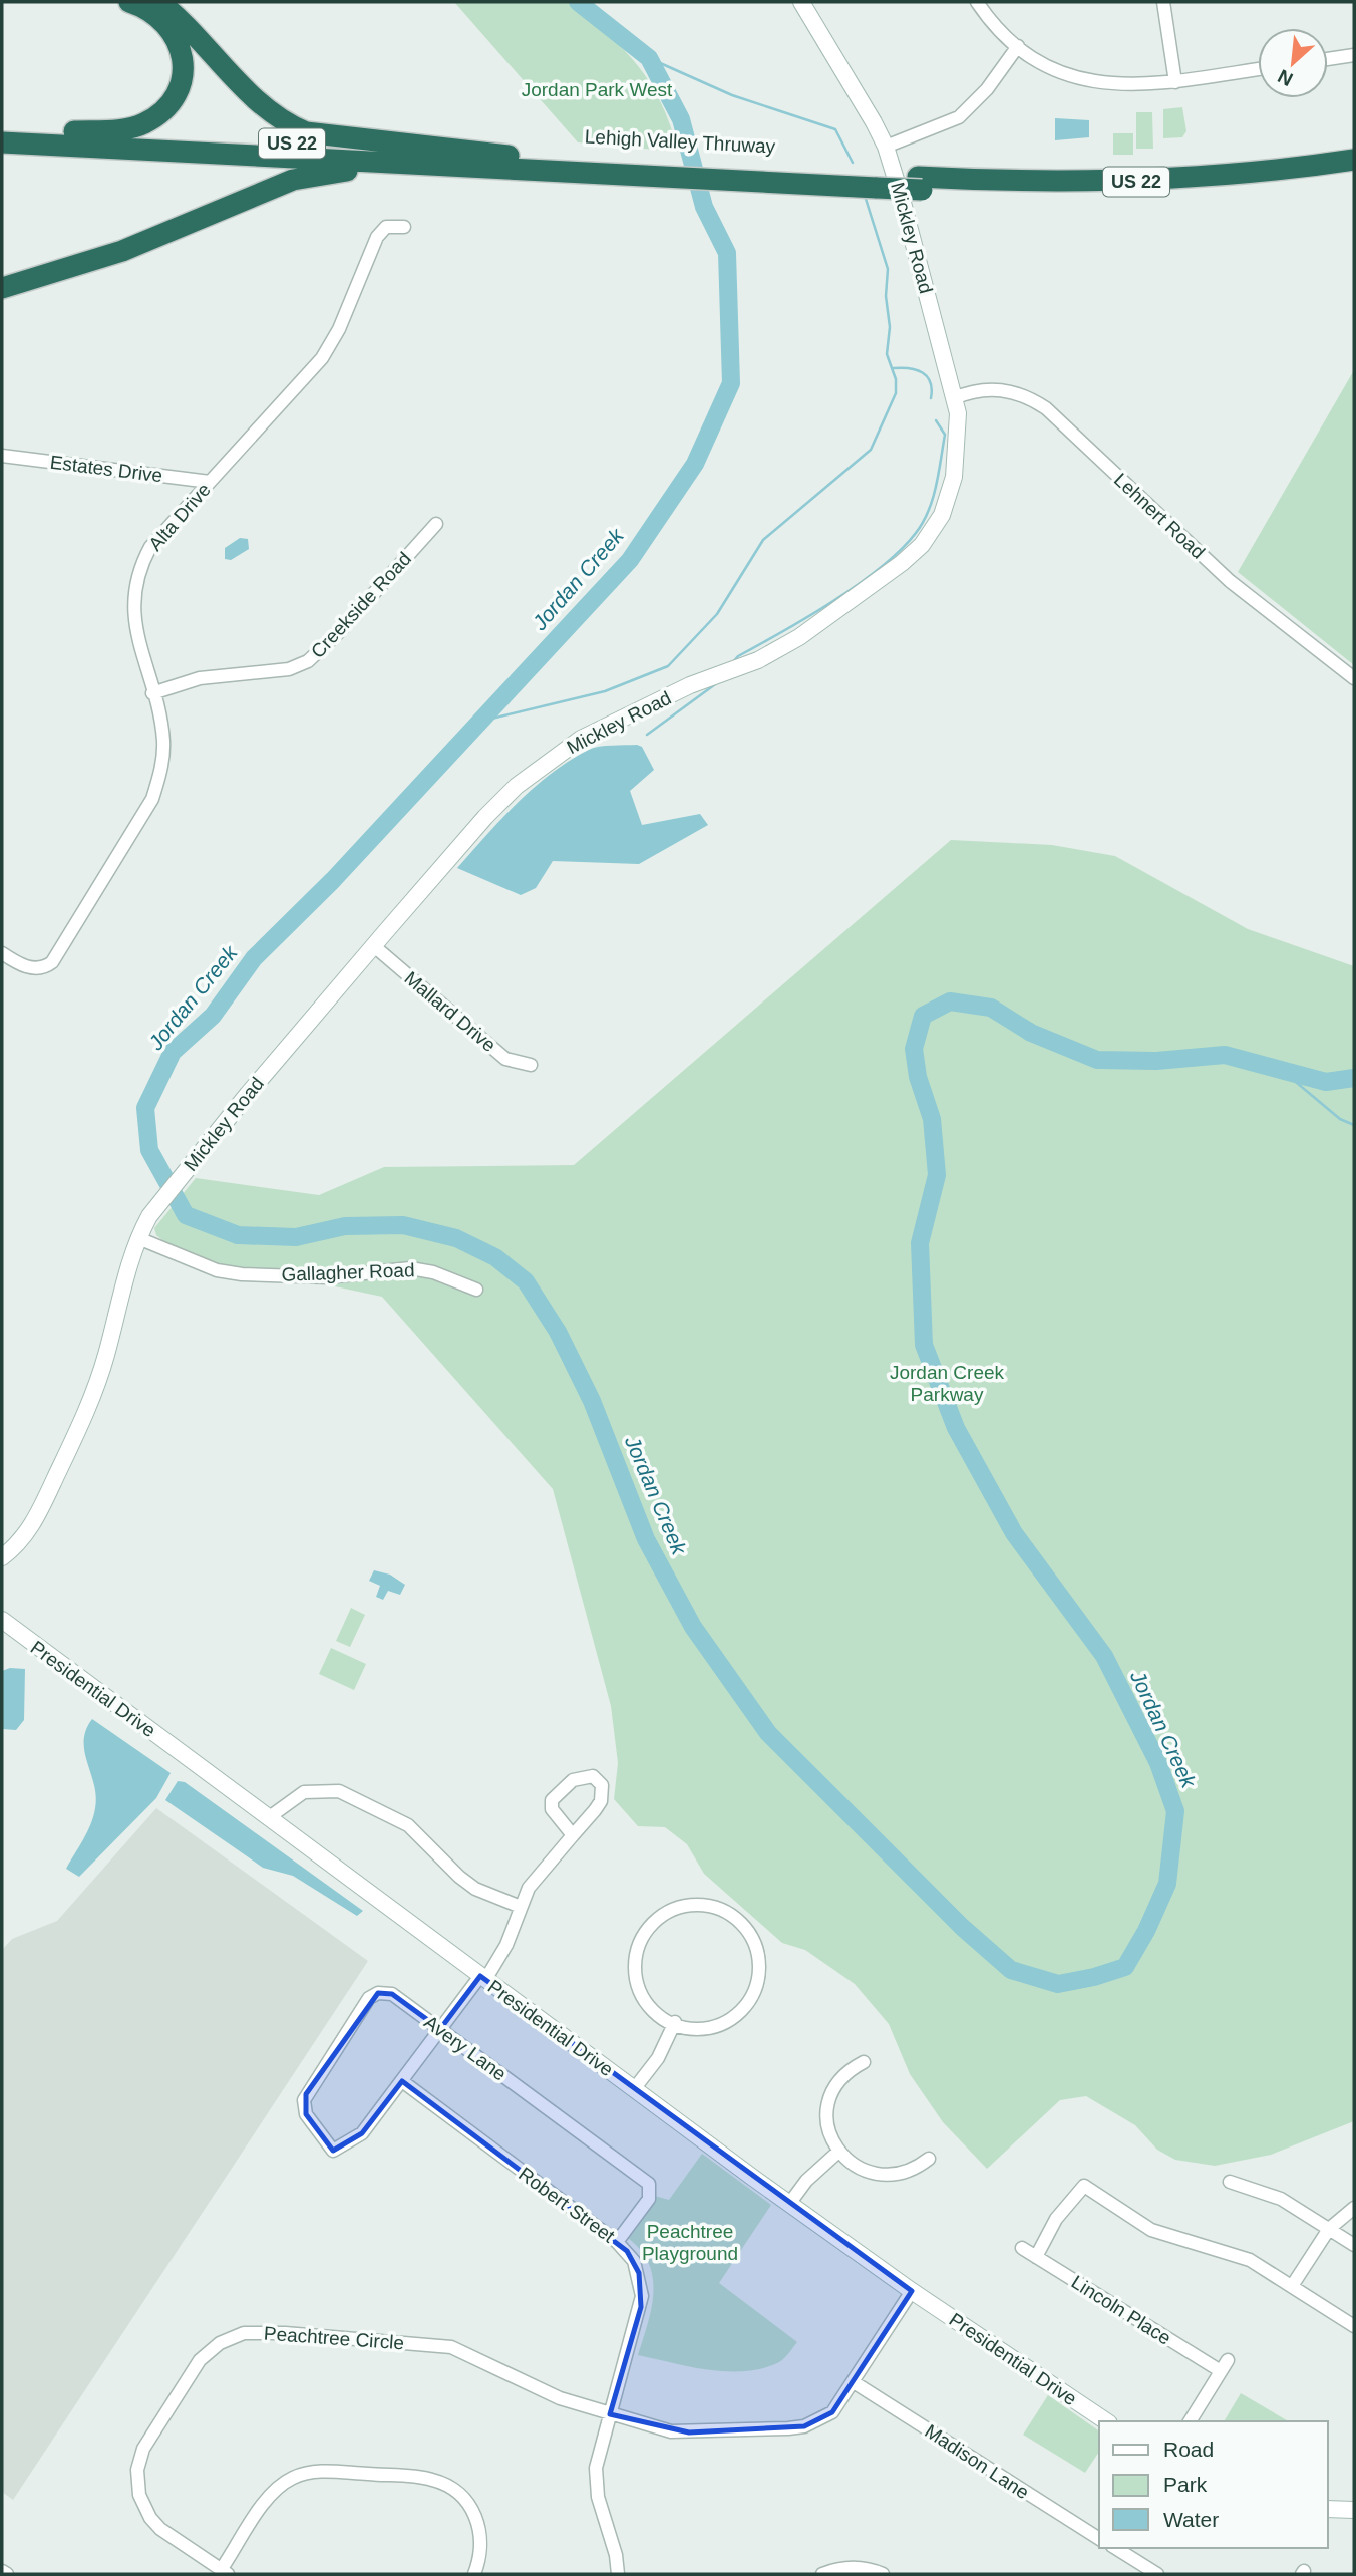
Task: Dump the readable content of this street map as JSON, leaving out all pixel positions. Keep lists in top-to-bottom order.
{
  "streets": {
    "highway": ["Lehigh Valley Thruway", "US 22"],
    "street": [
      "Mickley Road",
      "Estates Drive",
      "Lehnert Road",
      "Alta Drive",
      "Creekside Road",
      "Mallard Drive",
      "Gallagher Road",
      "Presidential Drive",
      "Avery Lane",
      "Robert Street",
      "Lincoln Place",
      "Peachtree Circle",
      "Madison Lane"
    ]
  },
  "crossings": [
    ["Mickley Road", "Lehnert Road"],
    ["Mickley Road", "Mallard Drive"],
    ["Mickley Road", "Gallagher Road"],
    ["Estates Drive", "Alta Drive"],
    ["Alta Drive", "Creekside Road"],
    ["Presidential Drive", "Peachtree Circle"],
    ["Avery Lane", "Robert Street"],
    ["Robert Street", "Peachtree Circle"],
    ["Peachtree Circle", "Madison Lane"]
  ],
  "water": ["Jordan Creek"],
  "parks": ["Jordan Park West", "Jordan Creek Parkway", "Peachtree Playground"],
  "legend": ["Road", "Park", "Water"],
  "north": "bottom left"
}
